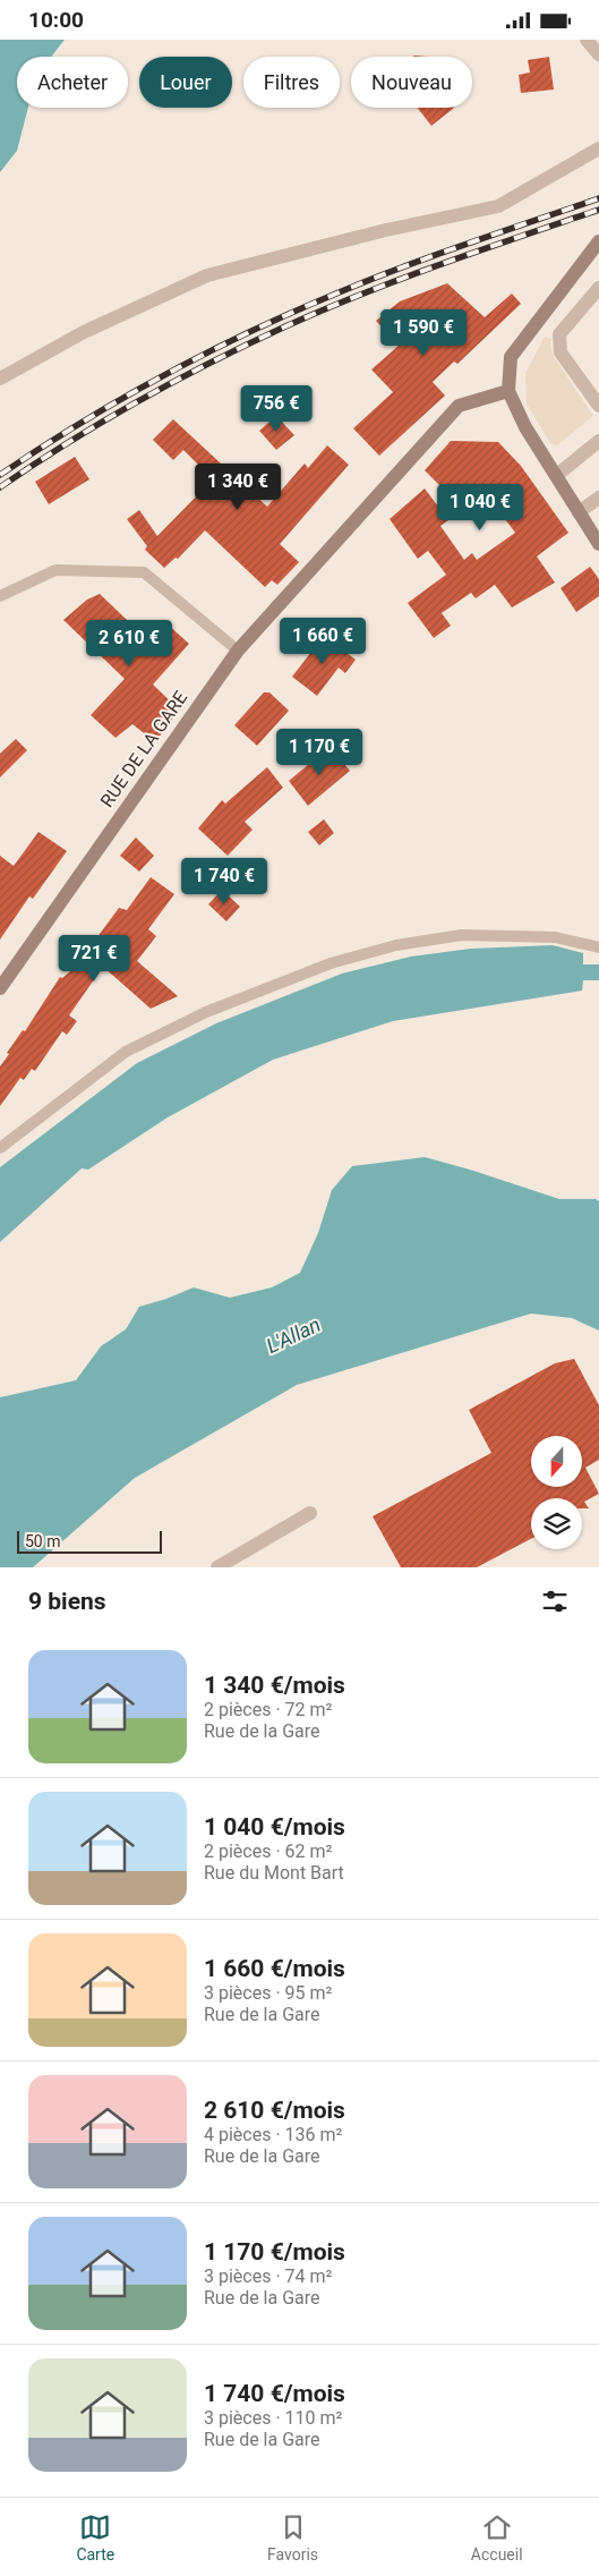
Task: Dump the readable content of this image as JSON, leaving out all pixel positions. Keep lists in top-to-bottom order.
{
  "streets": {
    "main road": ["RUE DE LA GARE"]
  },
  "water": ["L'Allan"],
  "scale_bar": "50 m",
  "north": "bottom",
  "page": {
    "status": "10:00",
    "chip": [
      "Acheter",
      "Louer",
      "Filtres",
      "Nouveau"
    ],
    "price": [
      "1 590 €",
      "756 €",
      "1 340 €",
      "1 040 €",
      "1 660 €",
      "2 610 €",
      "1 170 €",
      "1 740 €",
      "721 €"
    ],
    "scale": "50 m",
    "heading": "9 biens",
    "list": [
      {
        "name": "1 340 €/mois",
        "note": "2 pièces · 72 m² · Rue de la Gare"
      },
      {
        "name": "1 040 €/mois",
        "note": "2 pièces · 62 m² · Rue du Mont Bart"
      },
      {
        "name": "1 660 €/mois",
        "note": "3 pièces · 95 m² · Rue de la Gare"
      },
      {
        "name": "2 610 €/mois",
        "note": "4 pièces · 136 m² · Rue de la Gare"
      },
      {
        "name": "1 170 €/mois",
        "note": "3 pièces · 74 m² · Rue de la Gare"
      },
      {
        "name": "1 740 €/mois",
        "note": "3 pièces · 110 m² · Rue de la Gare"
      }
    ],
    "tabs": ["Carte", "Favoris", "Accueil"]
  }
}
